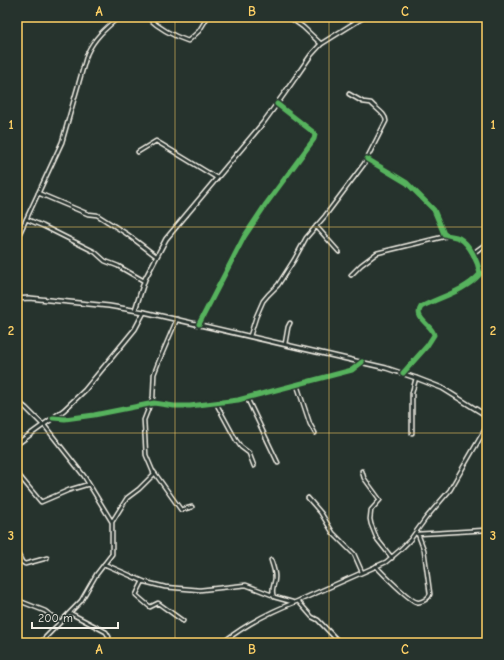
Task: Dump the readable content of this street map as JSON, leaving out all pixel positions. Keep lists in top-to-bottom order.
{
  "scale_bar": "200 m",
  "grid": {
    "columns": ["A", "B", "C"],
    "rows": ["1", "2", "3"]
  }
}
